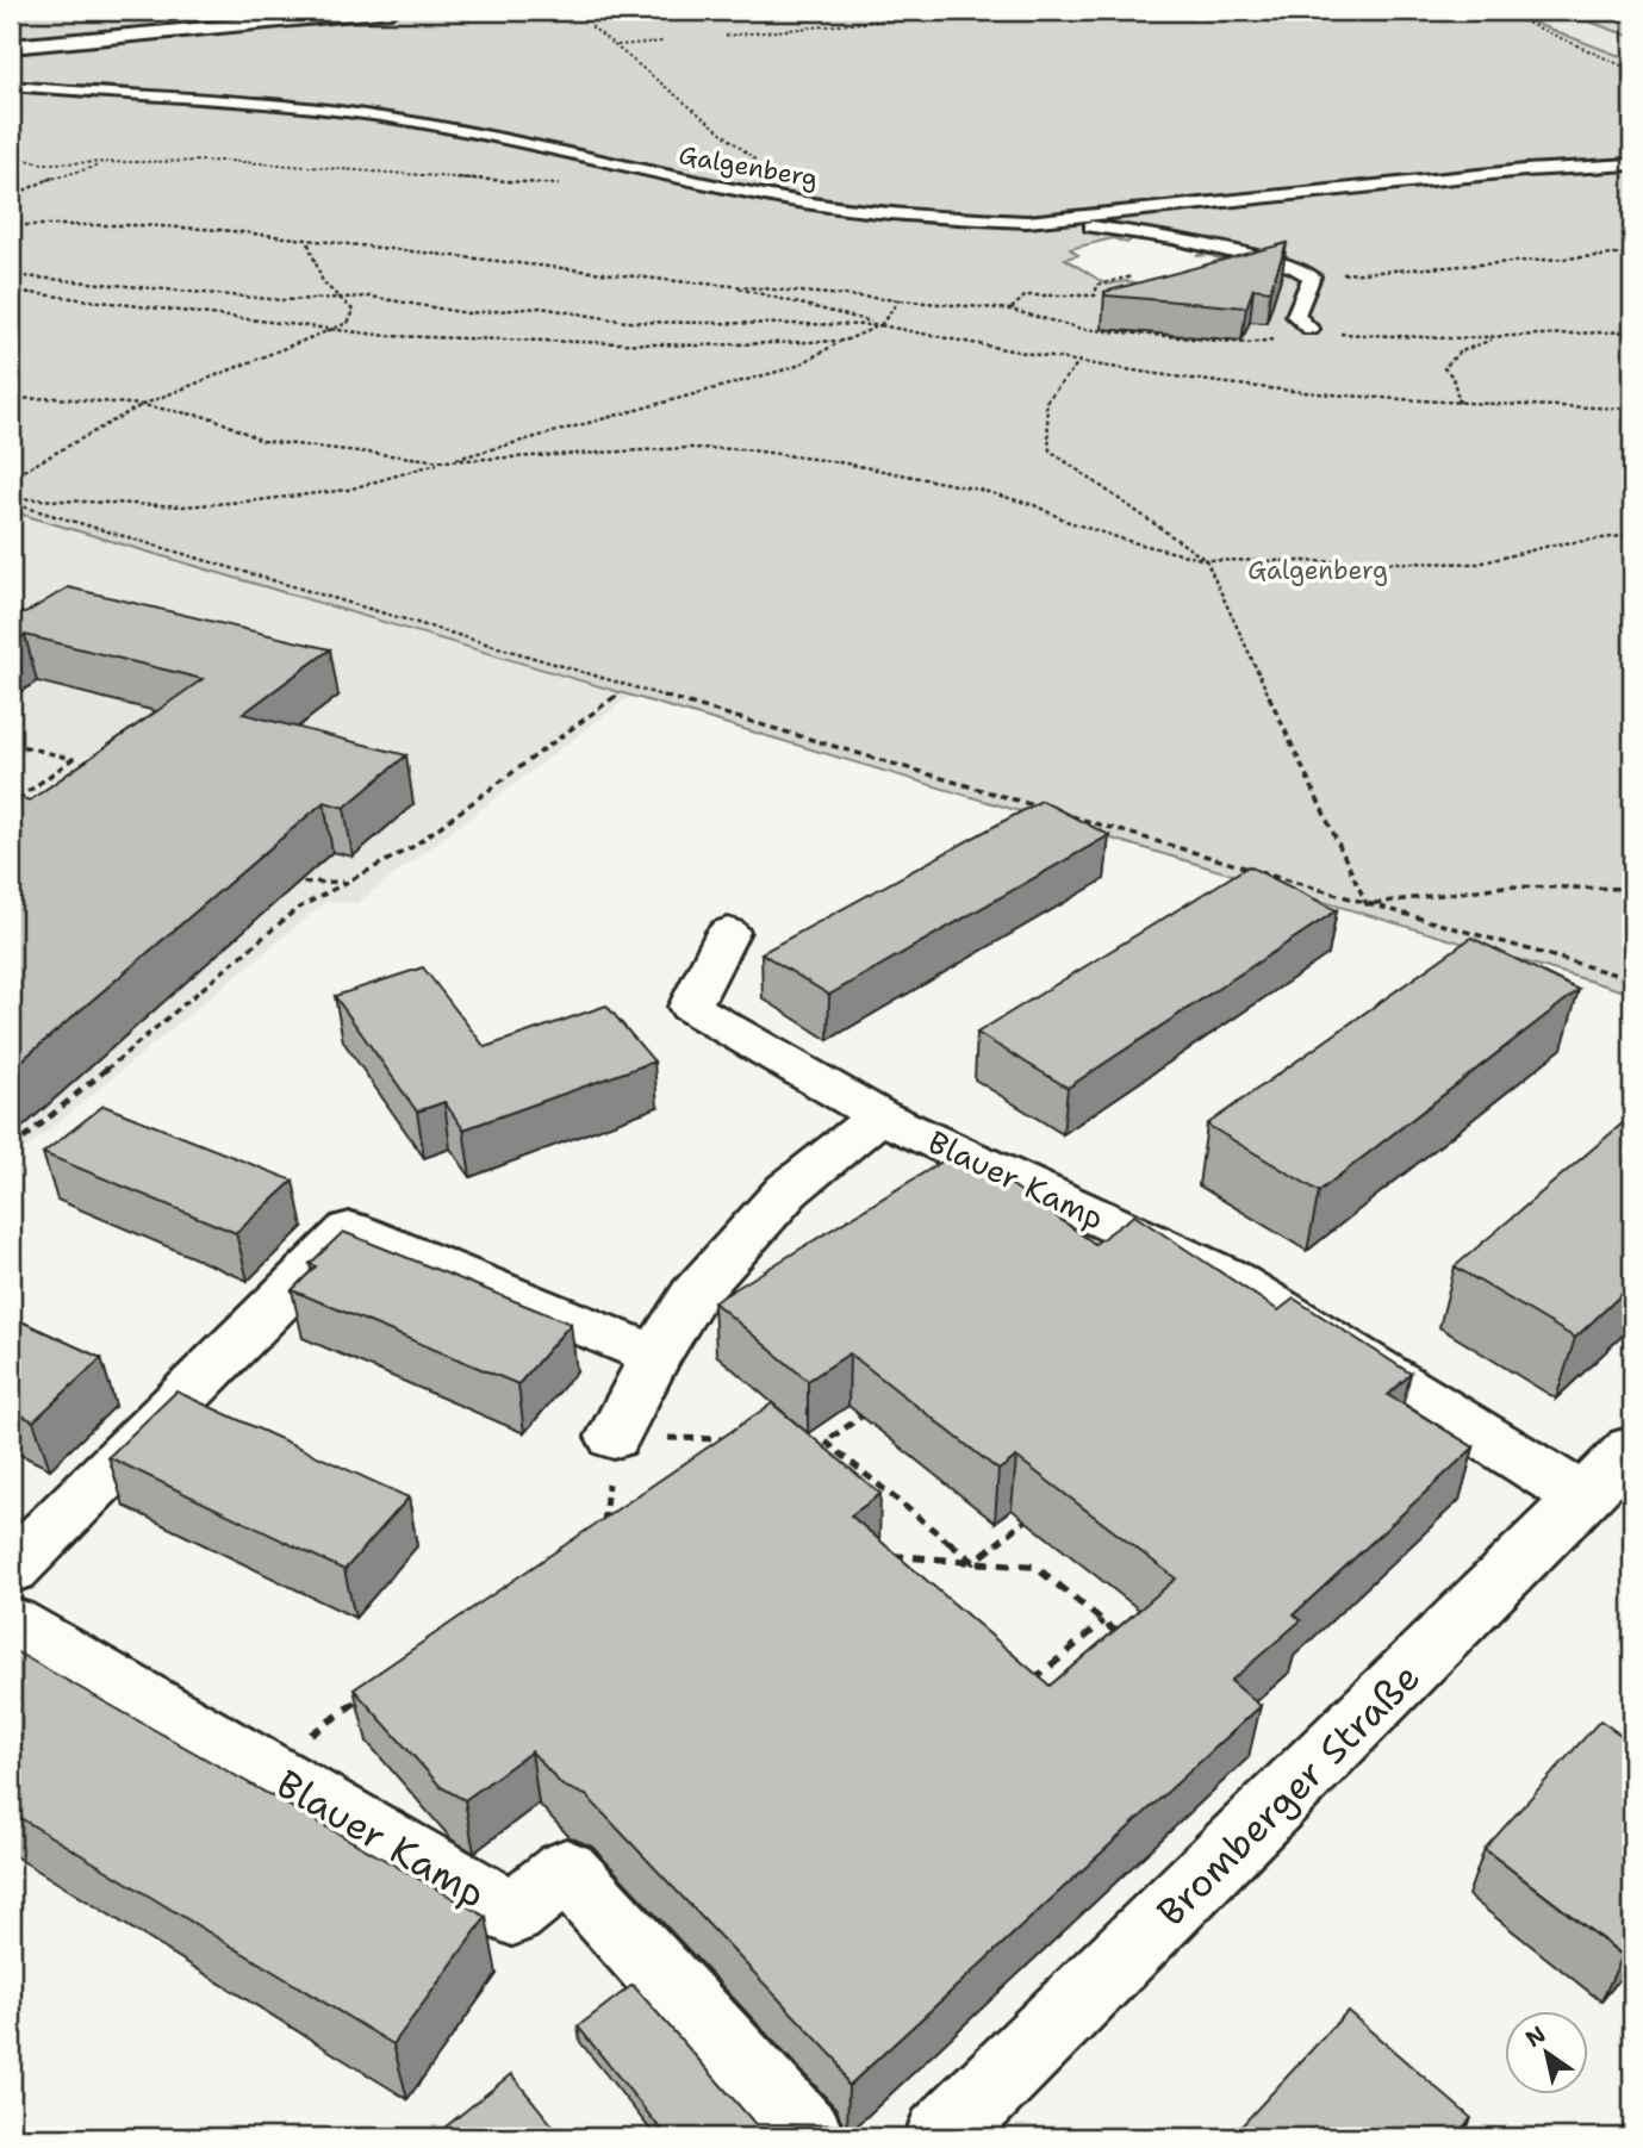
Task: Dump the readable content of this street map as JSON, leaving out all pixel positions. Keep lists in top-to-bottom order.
{
  "streets": {
    "street": ["Blauer Kamp", "Bromberger Straße"],
    "lane": ["Galgenberg"]
  },
  "crossings": [
    ["Blauer Kamp", "Bromberger Straße"]
  ],
  "parks": ["Galgenberg"],
  "north": "top left"
}
